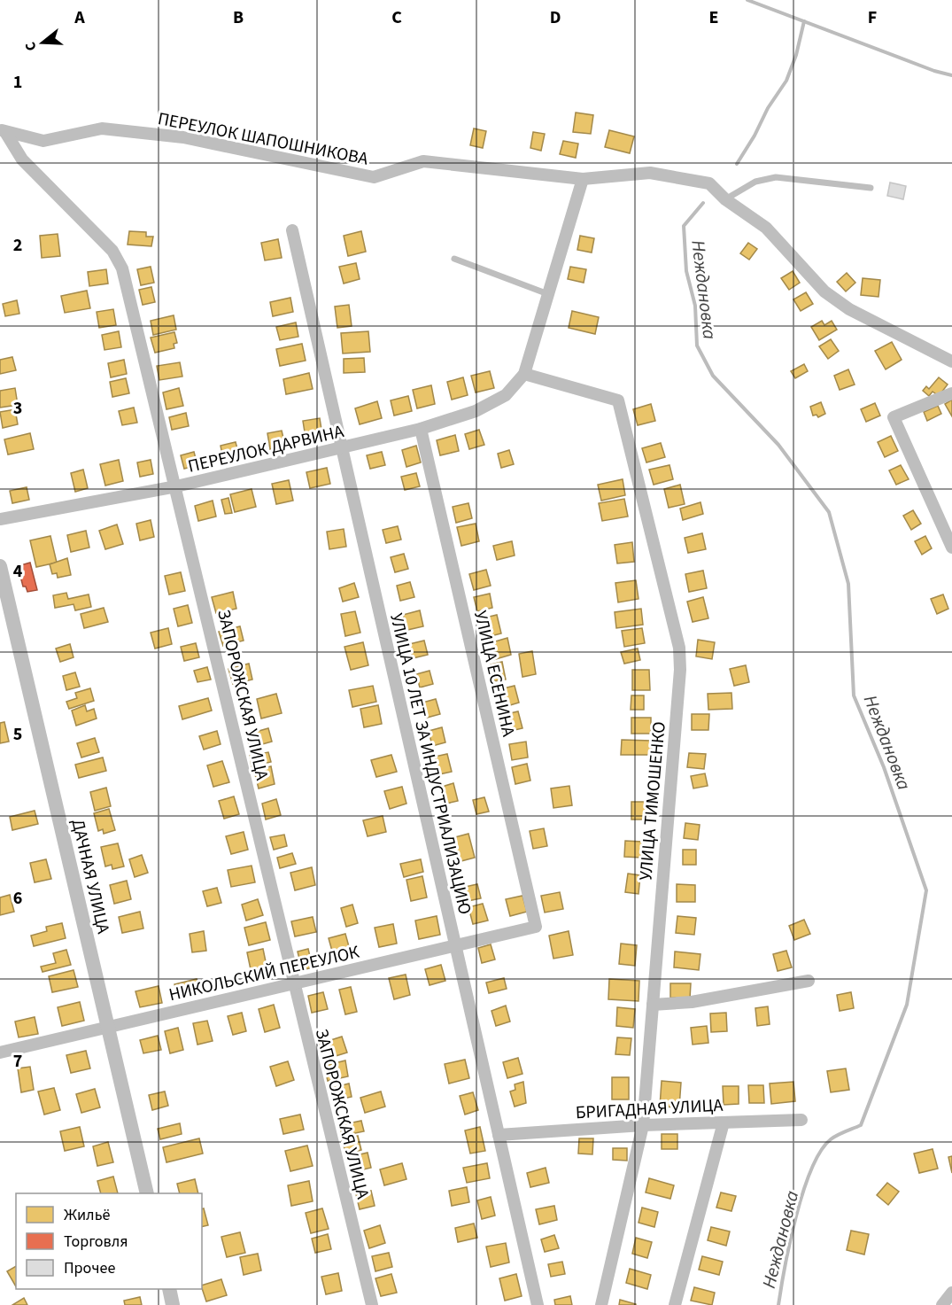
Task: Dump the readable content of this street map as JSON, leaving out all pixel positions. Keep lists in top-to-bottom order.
{
  "streets": {
    "street": [
      "ПЕРЕУЛОК ШАПОШНИКОВА",
      "ПЕРЕУЛОК ДАРВИНА",
      "УЛИЦА ЕСЕНИНА",
      "ЗАПОРОЖСКАЯ УЛИЦА",
      "УЛИЦА 10 ЛЕТ ЗА ИНДУСТРИАЛИЗАЦИЮ",
      "УЛИЦА ТИМОШЕНКО",
      "ДАЧНАЯ УЛИЦА",
      "НИКОЛЬСКИЙ ПЕРЕУЛОК",
      "БРИГАДНАЯ УЛИЦА"
    ]
  },
  "crossings": [
    ["ПЕРЕУЛОК ШАПОШНИКОВА", "ЗАПОРОЖСКАЯ УЛИЦА"],
    ["ПЕРЕУЛОК ДАРВИНА", "УЛИЦА ЕСЕНИНА"],
    ["ПЕРЕУЛОК ДАРВИНА", "ЗАПОРОЖСКАЯ УЛИЦА"],
    ["ПЕРЕУЛОК ДАРВИНА", "УЛИЦА 10 ЛЕТ ЗА ИНДУСТРИАЛИЗАЦИЮ"],
    ["ПЕРЕУЛОК ДАРВИНА", "УЛИЦА ТИМОШЕНКО"],
    ["УЛИЦА ЕСЕНИНА", "НИКОЛЬСКИЙ ПЕРЕУЛОК"],
    ["ЗАПОРОЖСКАЯ УЛИЦА", "НИКОЛЬСКИЙ ПЕРЕУЛОК"],
    ["УЛИЦА 10 ЛЕТ ЗА ИНДУСТРИАЛИЗАЦИЮ", "НИКОЛЬСКИЙ ПЕРЕУЛОК"],
    ["УЛИЦА 10 ЛЕТ ЗА ИНДУСТРИАЛИЗАЦИЮ", "БРИГАДНАЯ УЛИЦА"],
    ["УЛИЦА ТИМОШЕНКО", "БРИГАДНАЯ УЛИЦА"],
    ["ДАЧНАЯ УЛИЦА", "НИКОЛЬСКИЙ ПЕРЕУЛОК"]
  ],
  "water": ["Неждановка"],
  "legend": ["Жильё", "Торговля", "Прочее"],
  "north": "left",
  "grid": {
    "columns": [
      "A",
      "B",
      "C",
      "D",
      "E",
      "F"
    ],
    "rows": [
      "1",
      "2",
      "3",
      "4",
      "5",
      "6",
      "7"
    ]
  }
}
